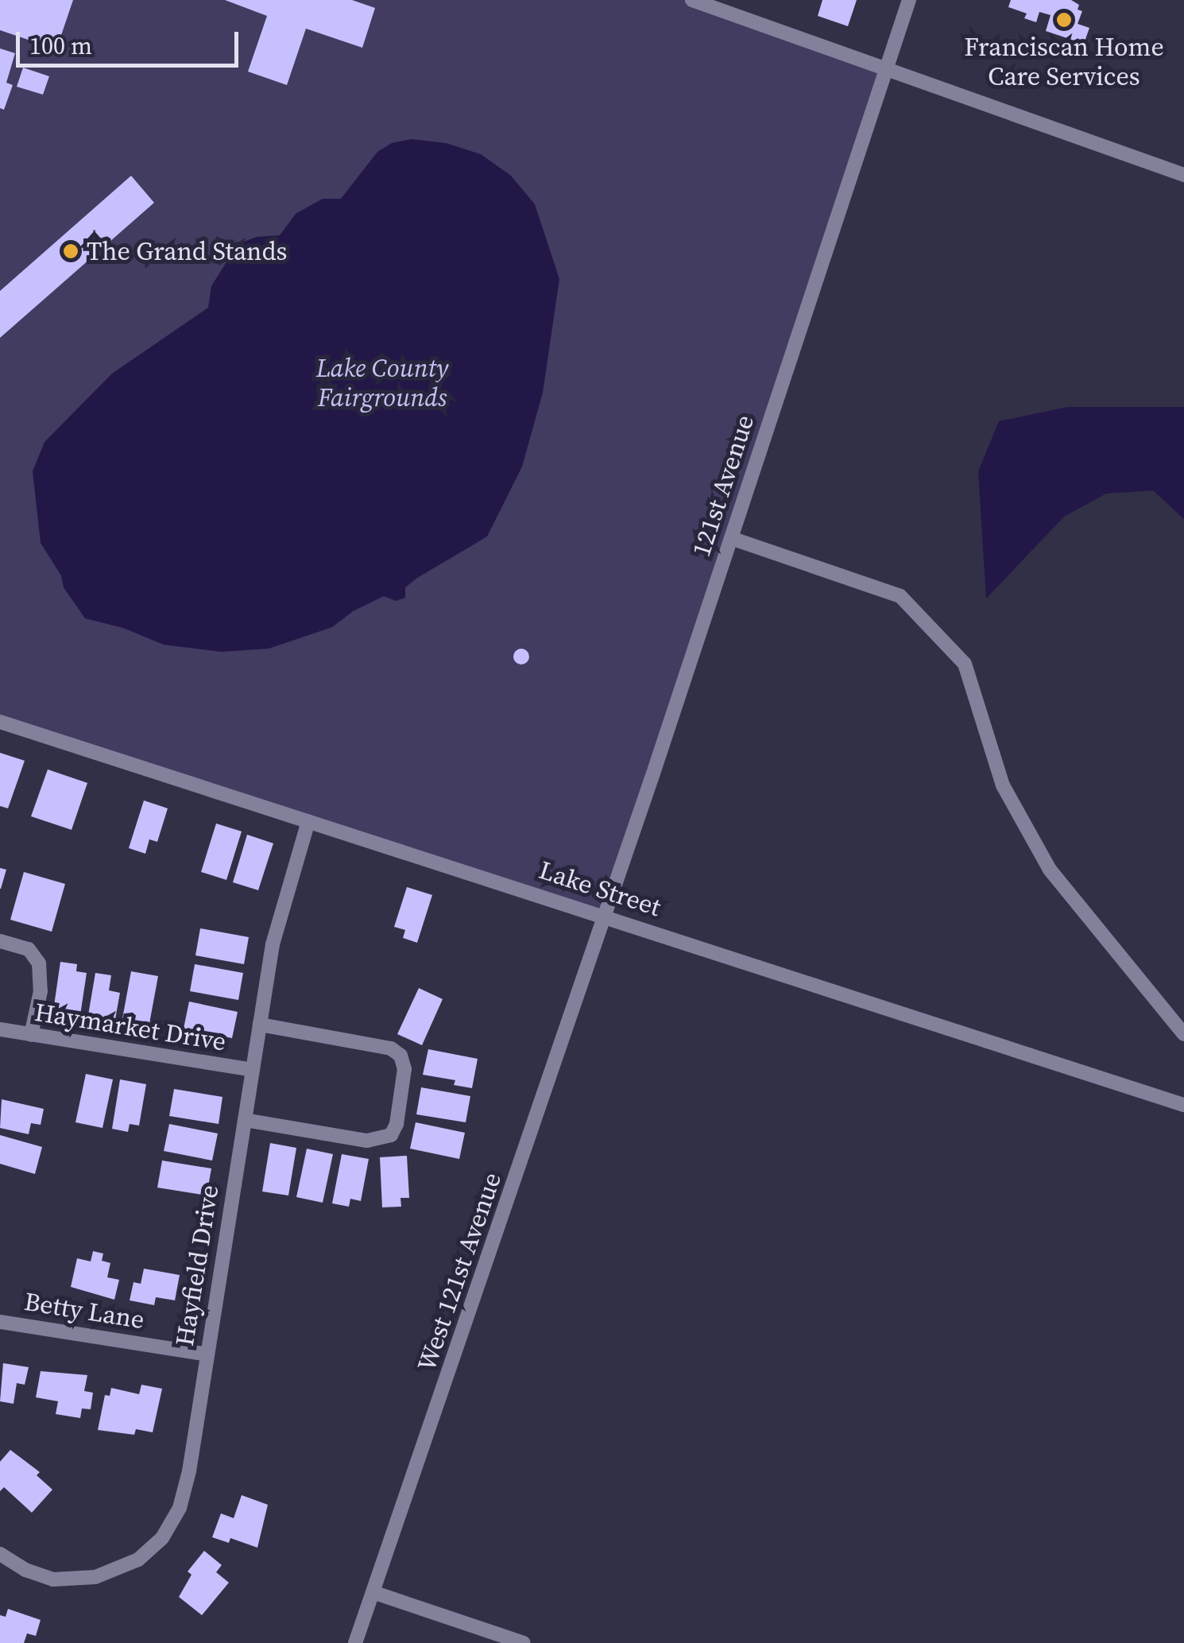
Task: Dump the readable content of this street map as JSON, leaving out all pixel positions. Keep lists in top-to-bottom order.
{
  "streets": {
    "street": [
      "121st Avenue",
      "Lake Street",
      "Haymarket Drive",
      "Hayfield Drive",
      "West 121st Avenue",
      "Betty Lane"
    ]
  },
  "crossings": [
    ["121st Avenue", "Lake Street"],
    ["121st Avenue", "West 121st Avenue"],
    ["Lake Street", "Hayfield Drive"],
    ["Lake Street", "West 121st Avenue"],
    ["Haymarket Drive", "Hayfield Drive"],
    ["Hayfield Drive", "Betty Lane"]
  ],
  "parks": ["Lake County Fairgrounds"],
  "places": ["Franciscan Home Care Services", "The Grand Stands"],
  "scale_bar": "100 m"
}
